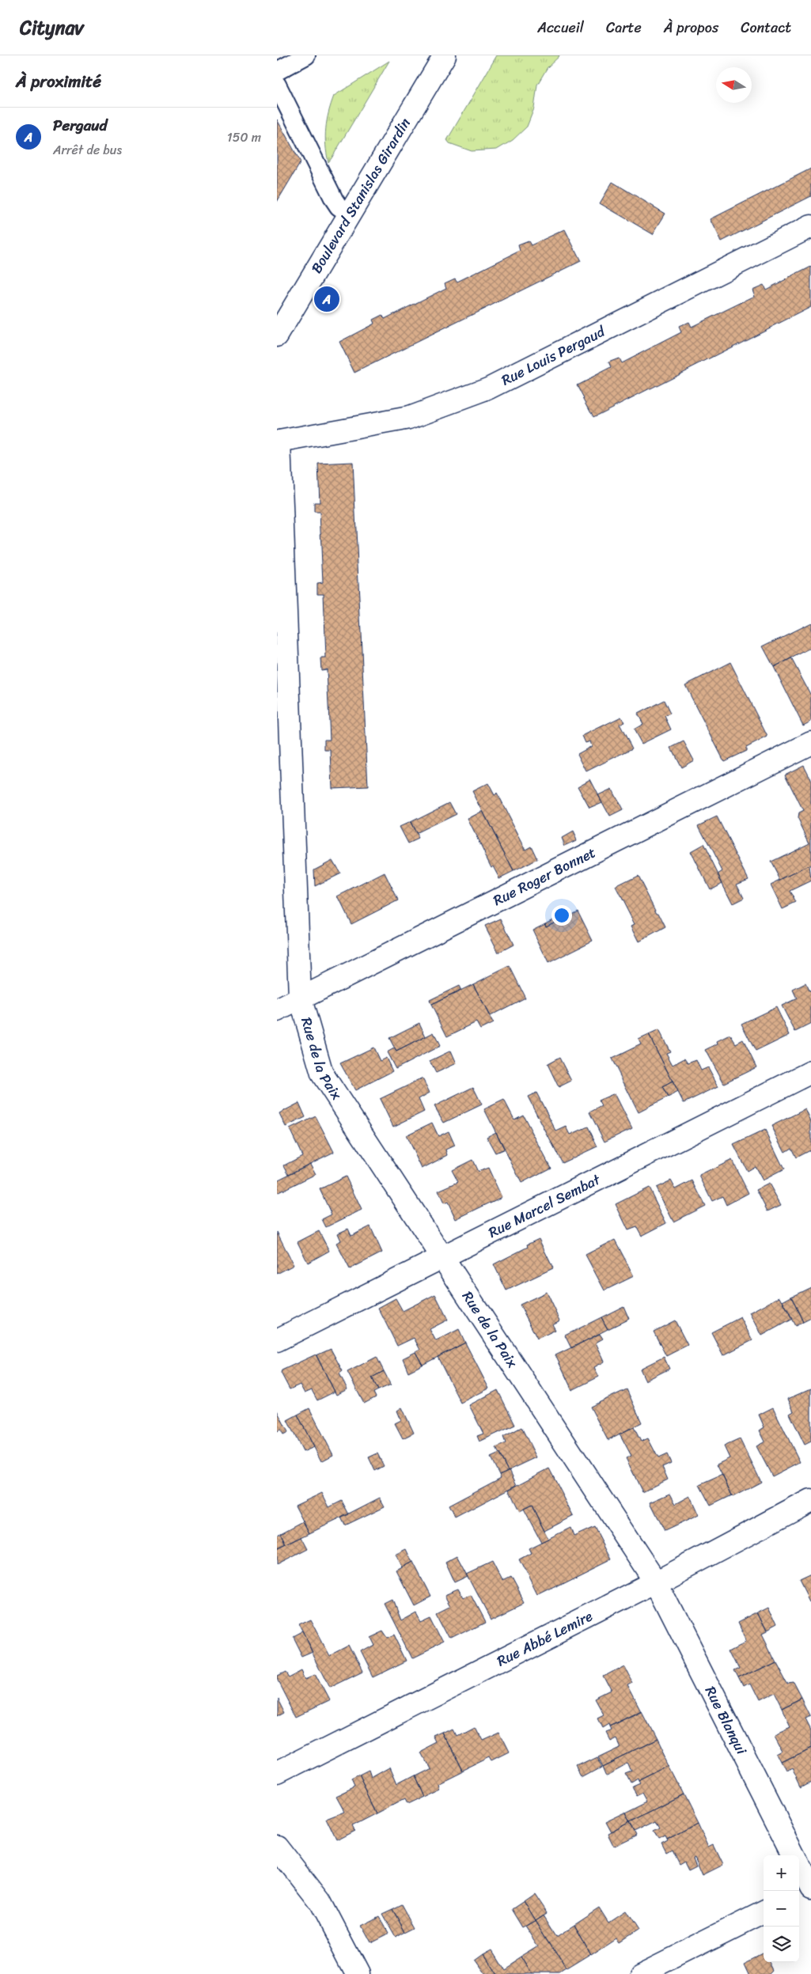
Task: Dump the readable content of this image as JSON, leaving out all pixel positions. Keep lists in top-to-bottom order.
{
  "streets": {
    "street": [
      "Boulevard Stanislas Girardin",
      "Rue Louis Pergaud",
      "Rue Roger Bonnet",
      "Rue de la Paix",
      "Rue Marcel Sembat",
      "Rue Abbé Lemire",
      "Rue Blanqui"
    ]
  },
  "crossings": [
    ["Rue Louis Pergaud", "Rue de la Paix"],
    ["Rue Roger Bonnet", "Rue de la Paix"],
    ["Rue de la Paix", "Rue Marcel Sembat"],
    ["Rue de la Paix", "Rue Abbé Lemire"],
    ["Rue de la Paix", "Rue Blanqui"],
    ["Rue Abbé Lemire", "Rue Blanqui"]
  ],
  "north": "left",
  "page": {
    "header": "Citynav",
    "nav": [
      "Accueil",
      "Carte",
      "À propos",
      "Contact"
    ],
    "heading": "À proximité",
    "list": [
      {
        "mark": "A",
        "name": "Pergaud",
        "note": "Arrêt de bus",
        "value": "150 m"
      }
    ],
    "pins": "A",
    "map_buttons": ["+", "−"]
  }
}
